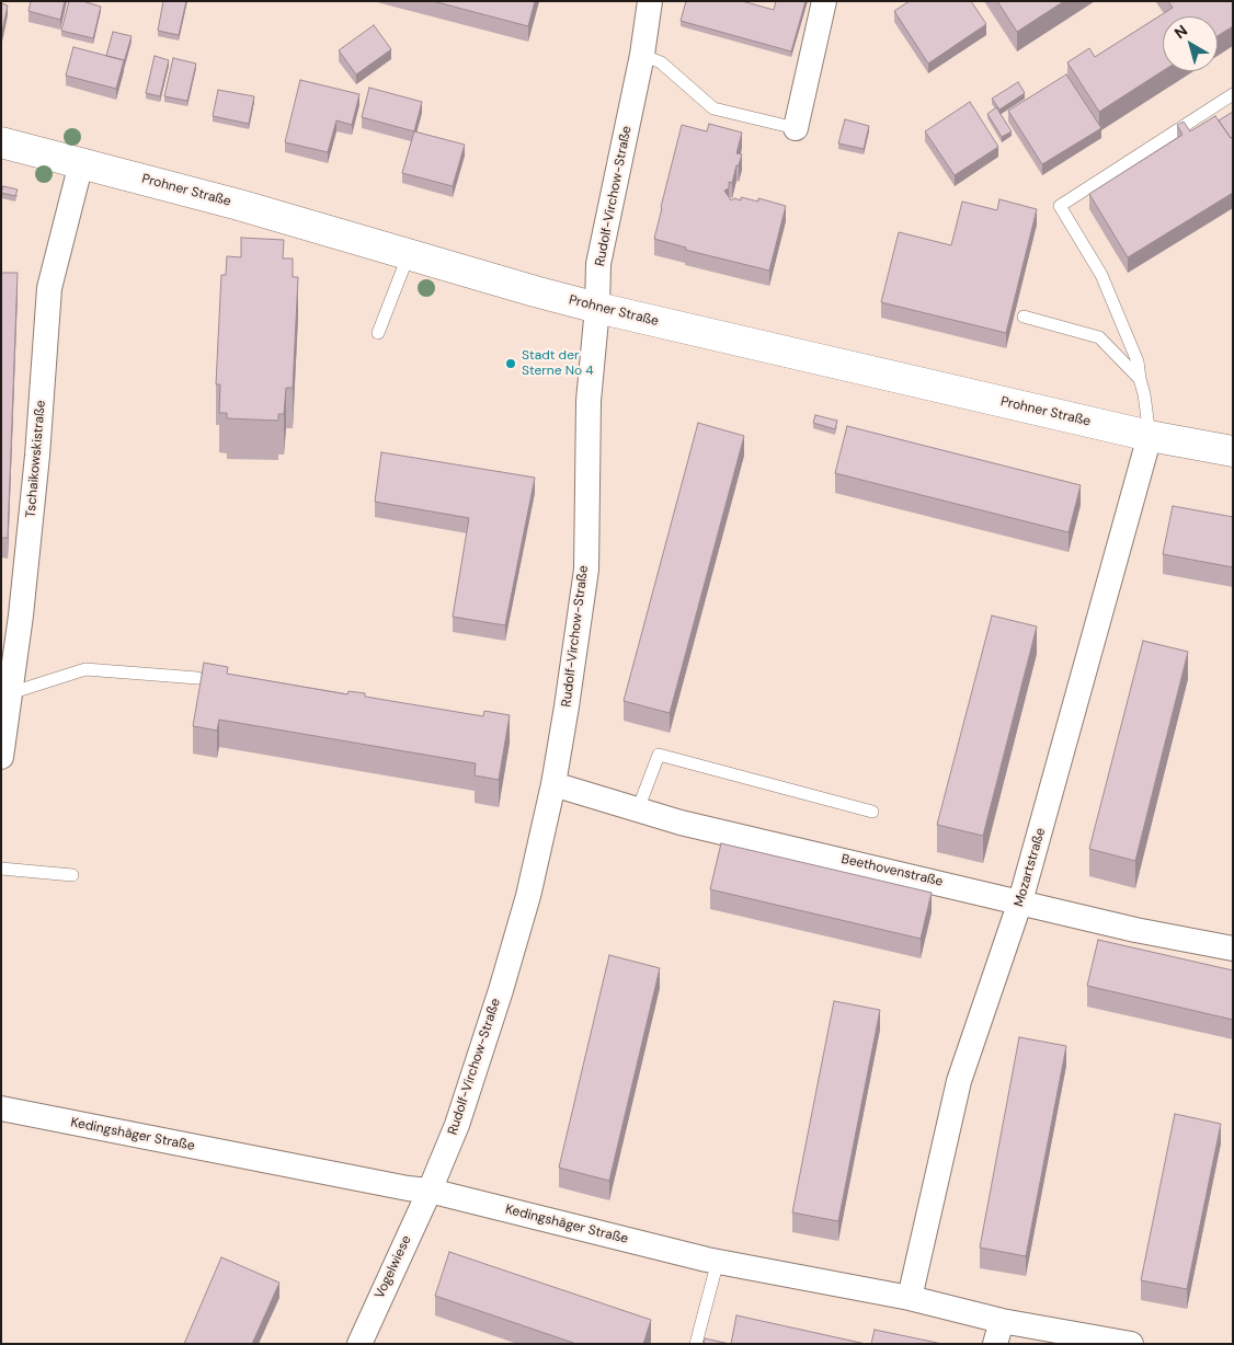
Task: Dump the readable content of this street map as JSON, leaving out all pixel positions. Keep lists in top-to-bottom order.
{
  "streets": {
    "main road": ["Prohner Straße"],
    "street": [
      "Rudolf-Virchow-Straße",
      "Tschaikowskistraße",
      "Mozartstraße",
      "Beethovenstraße",
      "Kedingshäger Straße",
      "Vogelwiese"
    ]
  },
  "crossings": [
    ["Prohner Straße", "Rudolf-Virchow-Straße"],
    ["Prohner Straße", "Tschaikowskistraße"],
    ["Prohner Straße", "Mozartstraße"],
    ["Rudolf-Virchow-Straße", "Beethovenstraße"],
    ["Rudolf-Virchow-Straße", "Kedingshäger Straße"],
    ["Rudolf-Virchow-Straße", "Vogelwiese"],
    ["Mozartstraße", "Beethovenstraße"],
    ["Mozartstraße", "Kedingshäger Straße"],
    ["Kedingshäger Straße", "Vogelwiese"]
  ],
  "places": ["Stadt der Sterne No 4"],
  "north": "top left"
}
